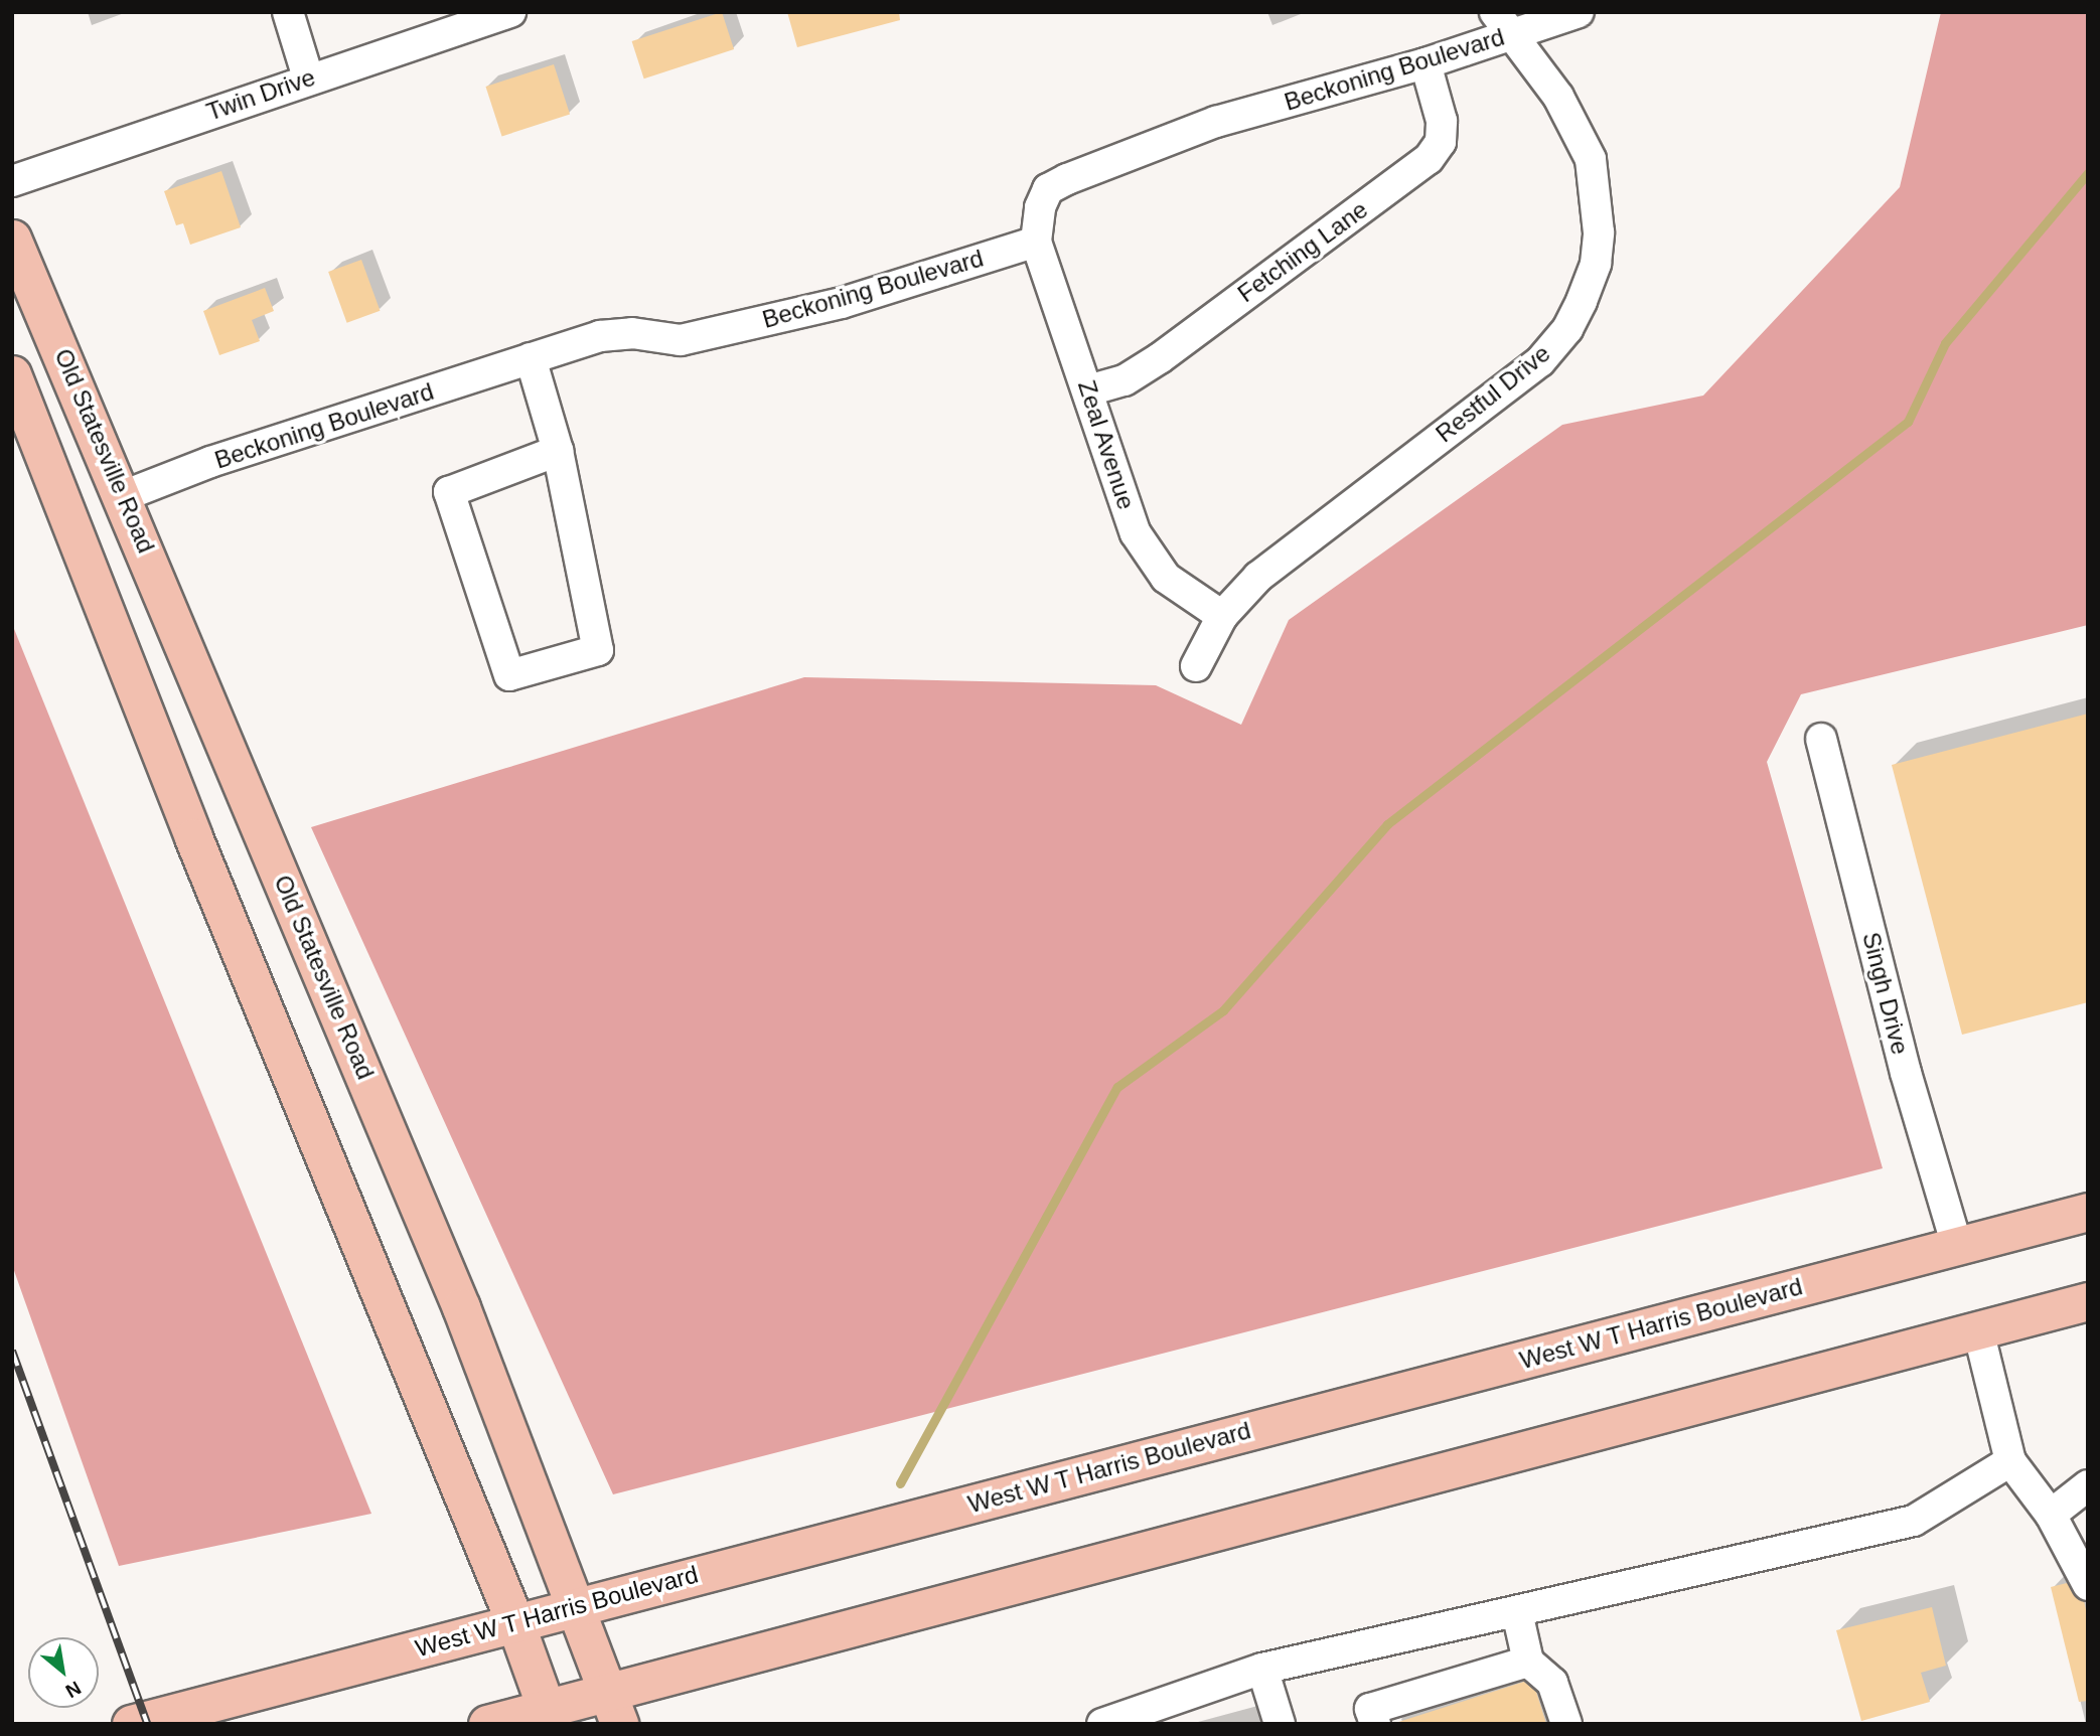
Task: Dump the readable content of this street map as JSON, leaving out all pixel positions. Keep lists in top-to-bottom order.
{
  "streets": {
    "main road": ["Old Statesville Road", "West W T Harris Boulevard"],
    "street": [
      "Beckoning Boulevard",
      "Twin Drive",
      "Fetching Lane",
      "Restful Drive",
      "Zeal Avenue",
      "Singh Drive"
    ]
  },
  "crossings": [
    ["Beckoning Boulevard", "Fetching Lane"],
    ["Beckoning Boulevard", "Restful Drive"],
    ["Beckoning Boulevard", "Zeal Avenue"],
    ["Beckoning Boulevard", "Old Statesville Road"],
    ["Fetching Lane", "Zeal Avenue"],
    ["Restful Drive", "Zeal Avenue"],
    ["Old Statesville Road", "West W T Harris Boulevard"],
    ["Singh Drive", "West W T Harris Boulevard"]
  ],
  "north": "bottom right"
}
